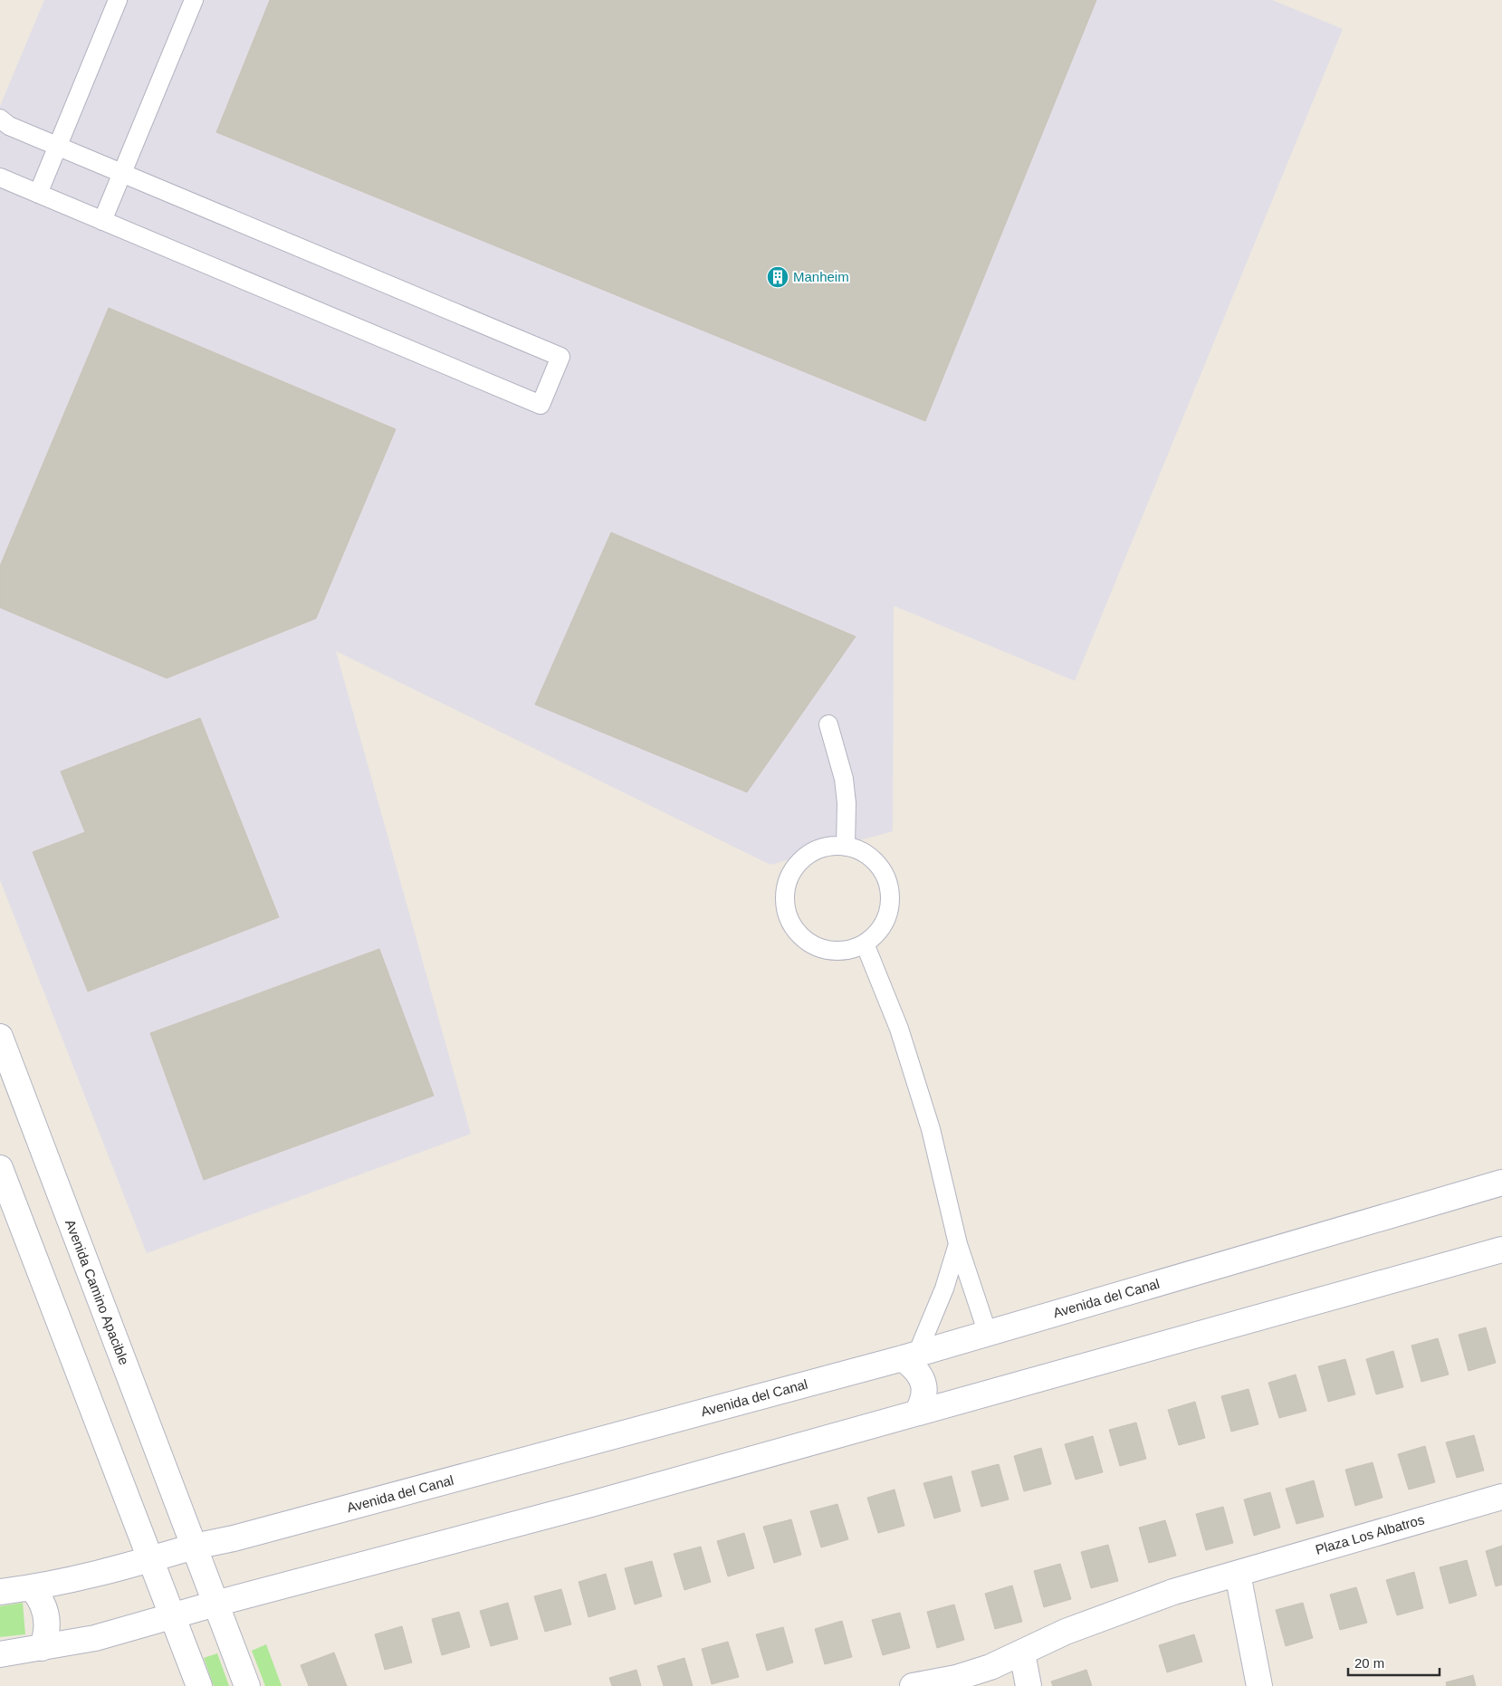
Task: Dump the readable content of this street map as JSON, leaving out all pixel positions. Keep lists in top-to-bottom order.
{
  "streets": {
    "street": ["Avenida Camino Apacible", "Avenida del Canal", "Plaza Los Albatros"]
  },
  "crossings": [
    ["Avenida Camino Apacible", "Avenida del Canal"]
  ],
  "places": {
    "building": ["Manheim"]
  },
  "scale_bar": "20 m"
}
